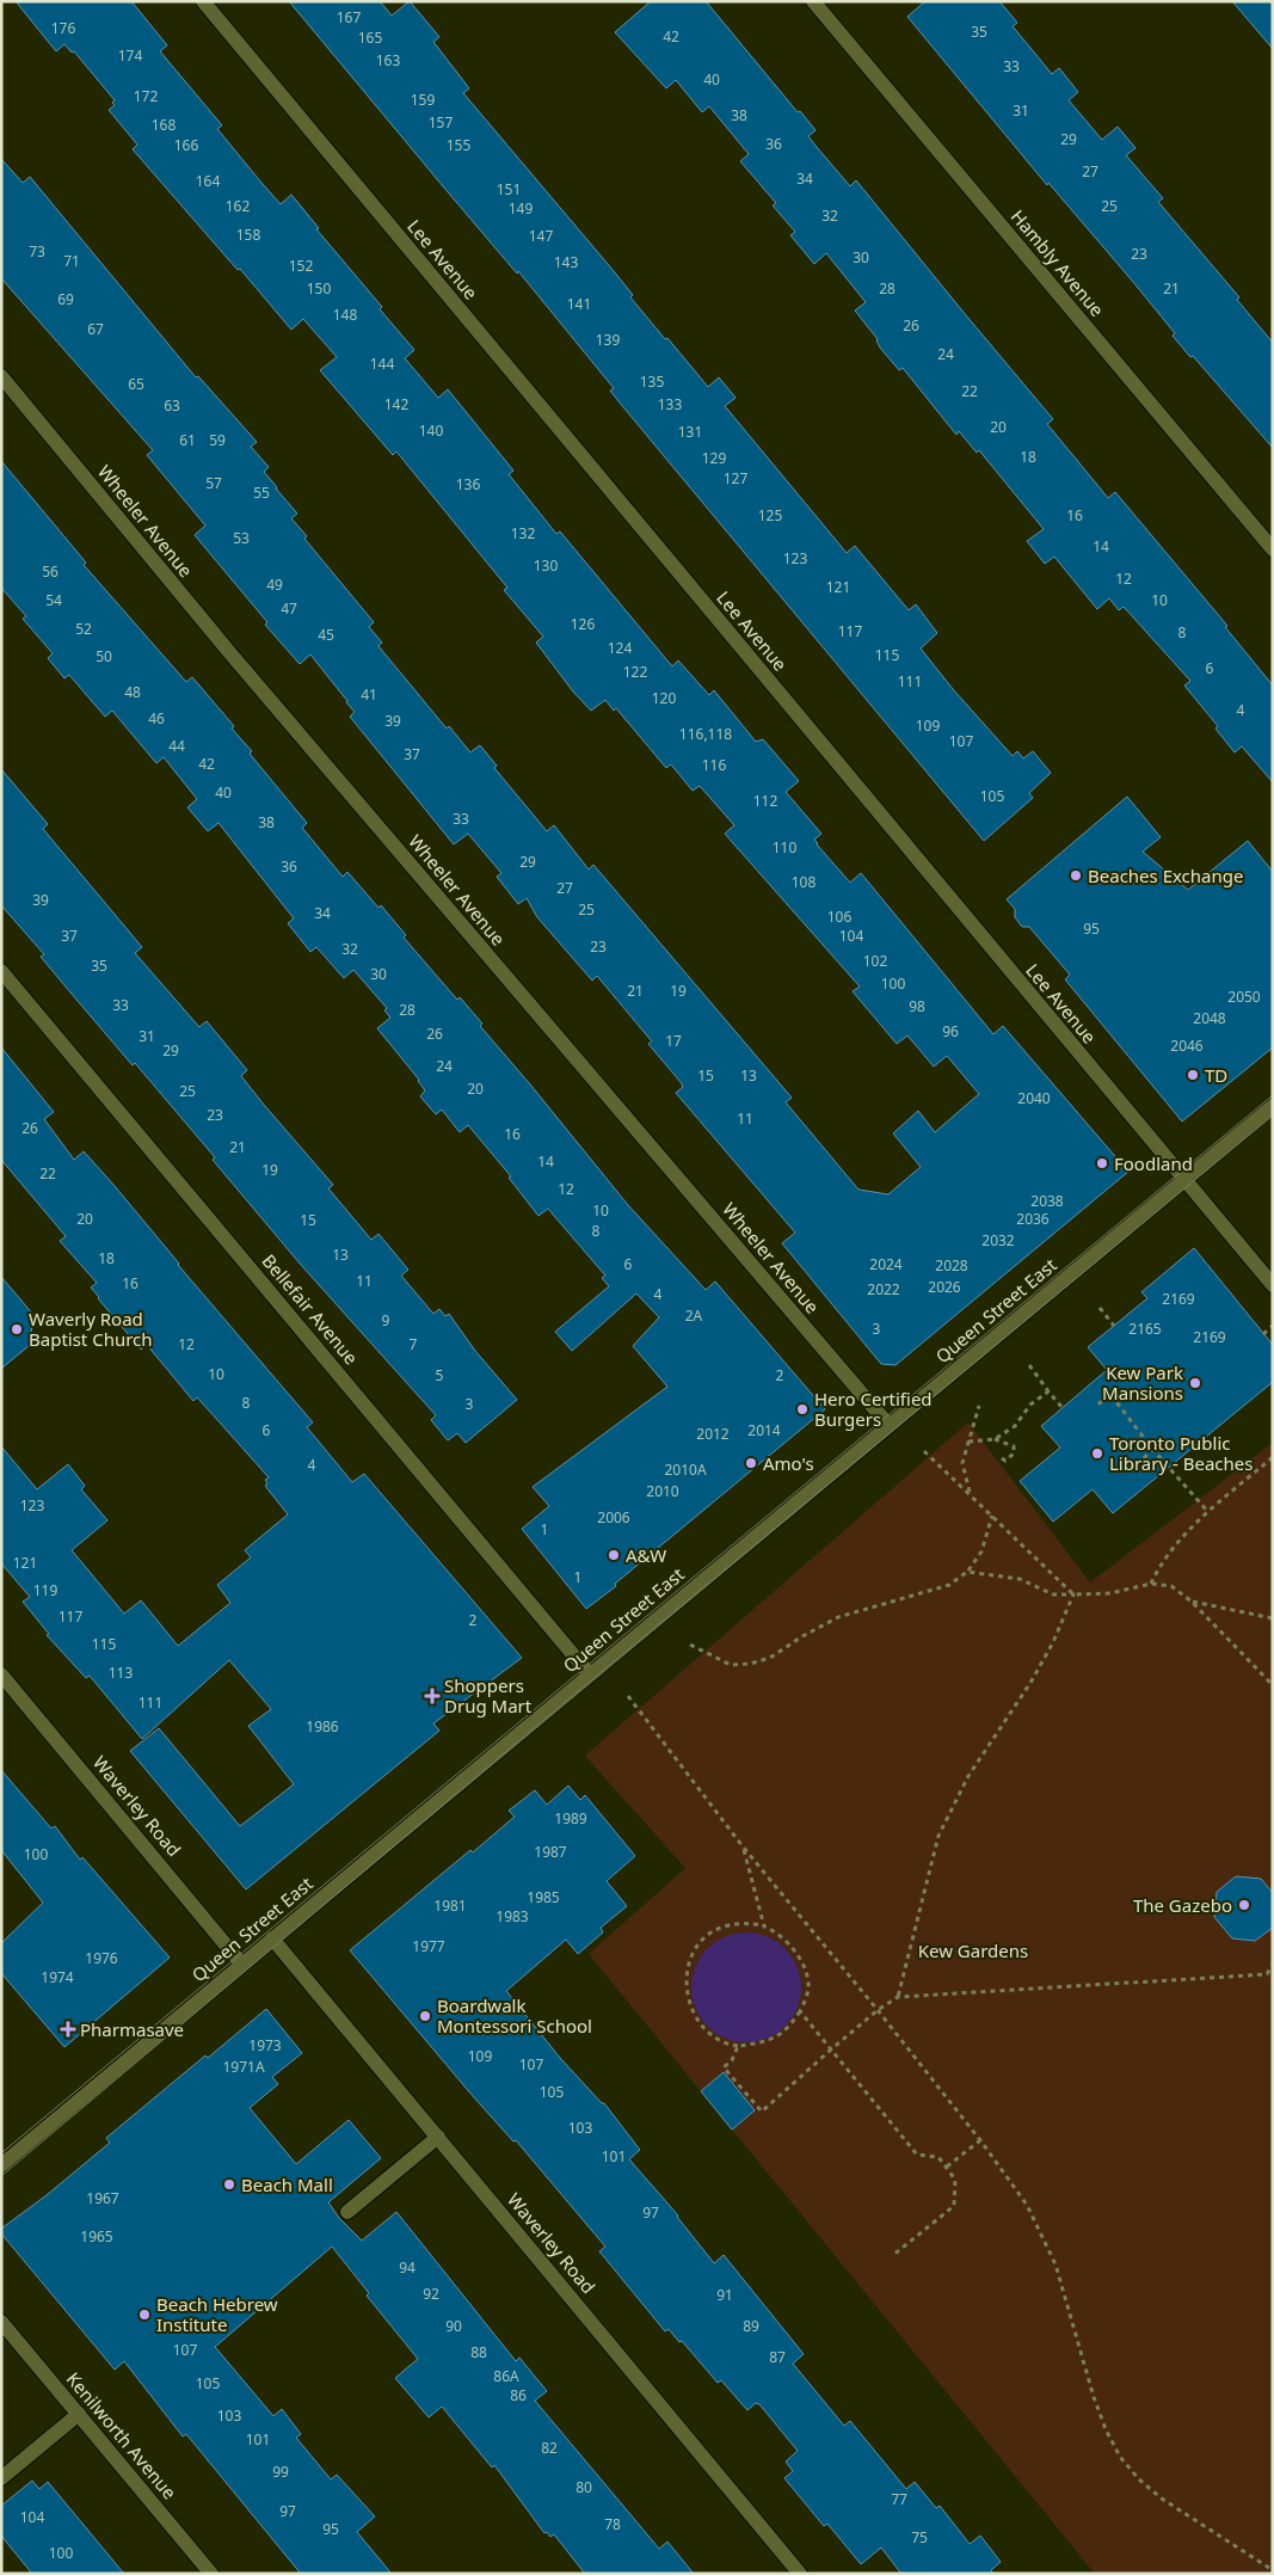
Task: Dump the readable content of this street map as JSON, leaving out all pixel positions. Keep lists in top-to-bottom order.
{
  "streets": {
    "street": [
      "Lee Avenue",
      "Hambly Avenue",
      "Wheeler Avenue",
      "Bellefair Avenue",
      "Queen Street East",
      "Waverley Road",
      "Kenilworth Avenue"
    ]
  },
  "crossings": [
    ["Lee Avenue", "Queen Street East"],
    ["Wheeler Avenue", "Queen Street East"],
    ["Bellefair Avenue", "Queen Street East"],
    ["Queen Street East", "Waverley Road"]
  ],
  "parks": ["Kew Gardens"],
  "places": {
    "other": [
      "Beaches Exchange",
      "TD",
      "Foodland",
      "Waverly Road Baptist Church",
      "Kew Park Mansions",
      "Hero Certified Burgers",
      "Toronto Public Library - Beaches",
      "Amo's",
      "A&W",
      "The Gazebo",
      "Boardwalk Montessori School",
      "Beach Mall",
      "Beach Hebrew Institute"
    ],
    "health": ["Shoppers Drug Mart", "Pharmasave"]
  },
  "house_numbers": [
    "167",
    "176",
    "35",
    "42",
    "165",
    "174",
    "163",
    "33",
    "40",
    "172",
    "159",
    "31",
    "38",
    "157",
    "168",
    "29",
    "36",
    "166",
    "155",
    "27",
    "34",
    "164",
    "151",
    "162",
    "25",
    "149",
    "32",
    "158",
    "147",
    "73",
    "23",
    "30",
    "71",
    "143",
    "152",
    "150",
    "28",
    "21",
    "69",
    "141",
    "148",
    "26",
    "67",
    "139",
    "24",
    "144",
    "135",
    "65",
    "22",
    "142",
    "133",
    "63",
    "20",
    "140",
    "131",
    "61",
    "59",
    "18",
    "129",
    "127",
    "57",
    "136",
    "55",
    "125",
    "16",
    "132",
    "53",
    "14",
    "123",
    "130",
    "56",
    "12",
    "49",
    "121",
    "54",
    "10",
    "47",
    "126",
    "52",
    "117",
    "8",
    "45",
    "124",
    "115",
    "50",
    "6",
    "122",
    "111",
    "48",
    "41",
    "120",
    "4",
    "46",
    "39",
    "109",
    "116,118",
    "107",
    "44",
    "37",
    "42",
    "116",
    "40",
    "105",
    "112",
    "33",
    "38",
    "110",
    "29",
    "36",
    "108",
    "27",
    "39",
    "25",
    "34",
    "106",
    "95",
    "37",
    "104",
    "23",
    "32",
    "102",
    "35",
    "30",
    "100",
    "21",
    "19",
    "2050",
    "33",
    "98",
    "28",
    "2048",
    "96",
    "26",
    "31",
    "17",
    "2046",
    "29",
    "24",
    "15",
    "13",
    "20",
    "25",
    "2040",
    "23",
    "11",
    "26",
    "16",
    "21",
    "14",
    "19",
    "22",
    "12",
    "2038",
    "10",
    "20",
    "2036",
    "15",
    "8",
    "2032",
    "13",
    "18",
    "6",
    "2024",
    "2028",
    "11",
    "16",
    "2026",
    "2022",
    "4",
    "2169",
    "2A",
    "9",
    "3",
    "2165",
    "2169",
    "12",
    "7",
    "10",
    "5",
    "2",
    "8",
    "3",
    "6",
    "2014",
    "2012",
    "4",
    "2010A",
    "2010",
    "123",
    "2006",
    "1",
    "121",
    "1",
    "119",
    "117",
    "2",
    "115",
    "113",
    "111",
    "1986",
    "1989",
    "1987",
    "100",
    "1985",
    "1981",
    "1983",
    "1977",
    "1976",
    "1974",
    "1973",
    "109",
    "107",
    "1971A",
    "105",
    "103",
    "101",
    "1967",
    "97",
    "1965",
    "94",
    "92",
    "91",
    "90",
    "89",
    "107",
    "88",
    "87",
    "86A",
    "105",
    "86",
    "103",
    "101",
    "82",
    "99",
    "80",
    "77",
    "97",
    "104",
    "78",
    "95",
    "75",
    "100"
  ]
}
